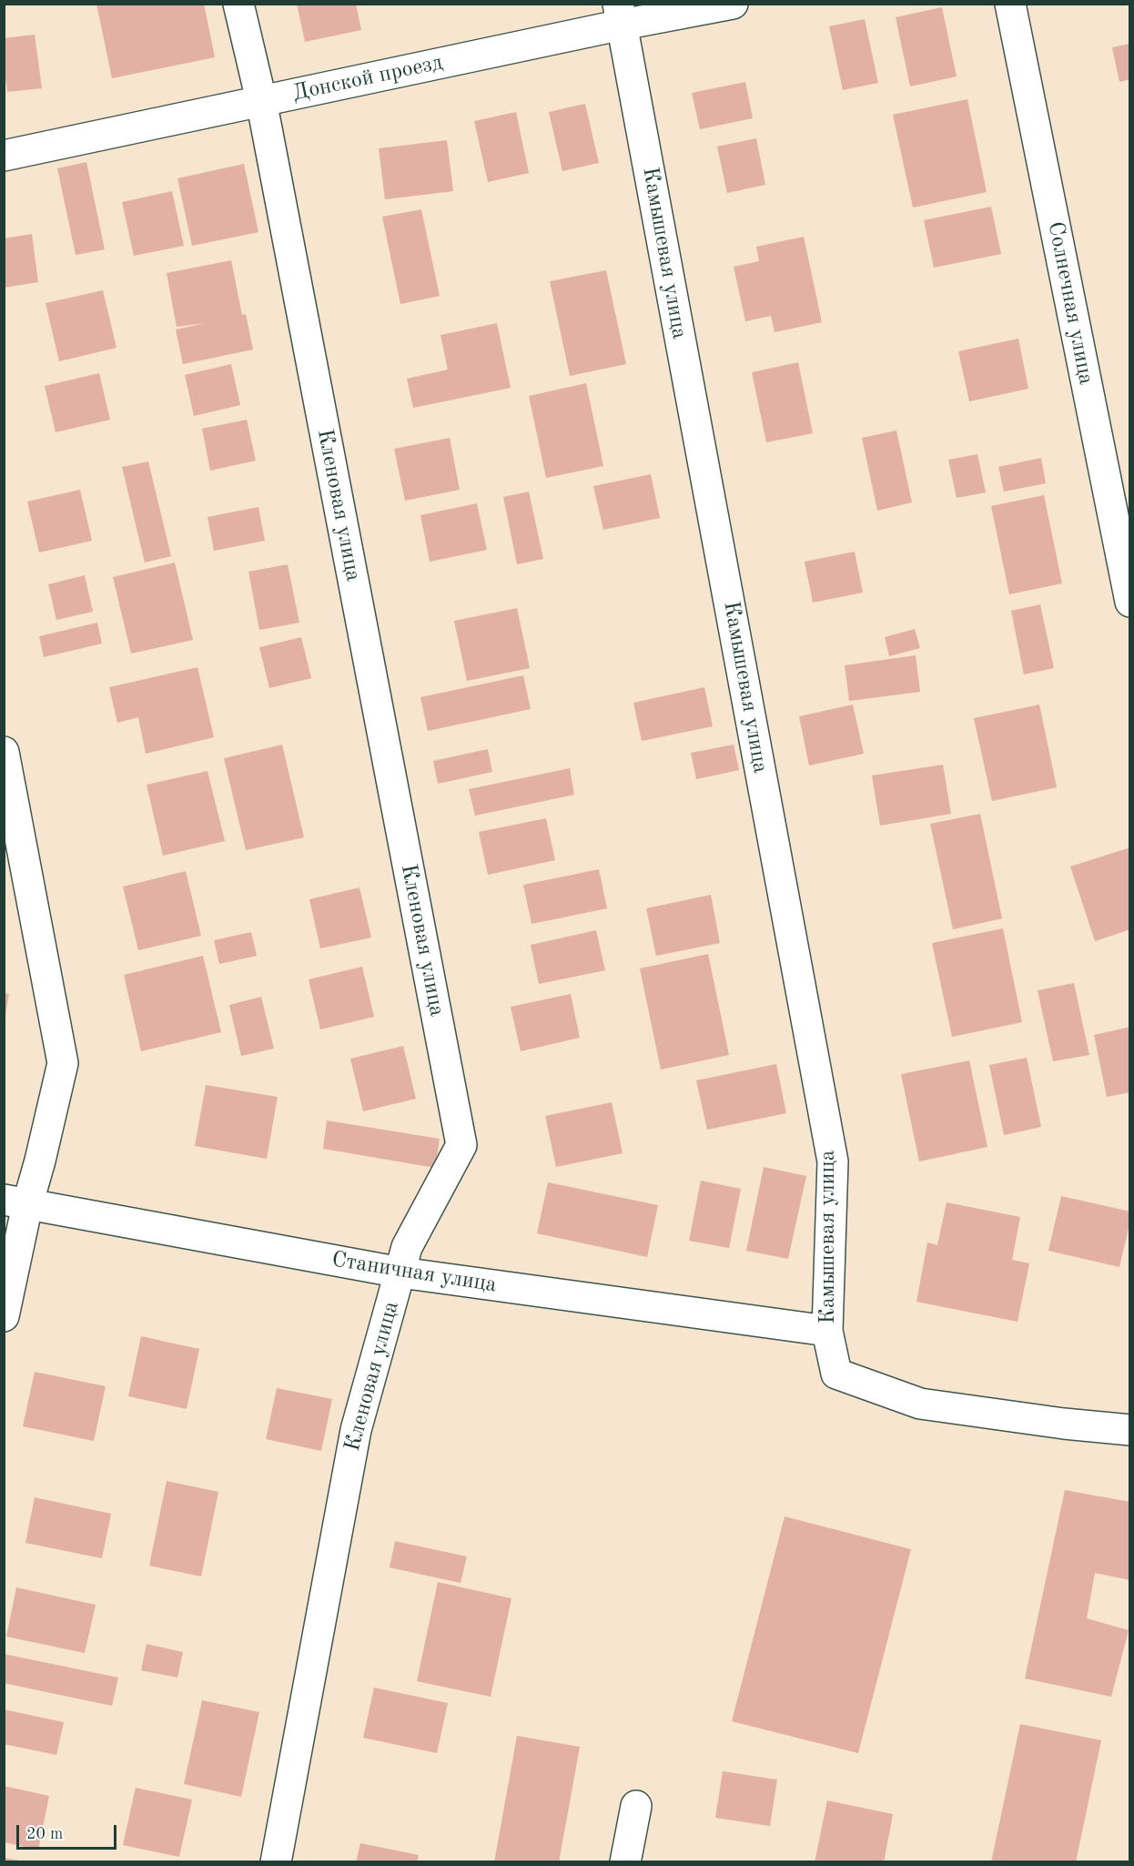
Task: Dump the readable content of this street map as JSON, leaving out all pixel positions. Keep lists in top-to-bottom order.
{
  "streets": {
    "street": [
      "Донской проезд",
      "Камышевая улица",
      "Солнечная улица",
      "Кленовая улица",
      "Станичная улица"
    ]
  },
  "crossings": [
    ["Донской проезд", "Камышевая улица"],
    ["Донской проезд", "Кленовая улица"],
    ["Камышевая улица", "Станичная улица"],
    ["Кленовая улица", "Станичная улица"]
  ],
  "scale_bar": "20 m"
}
